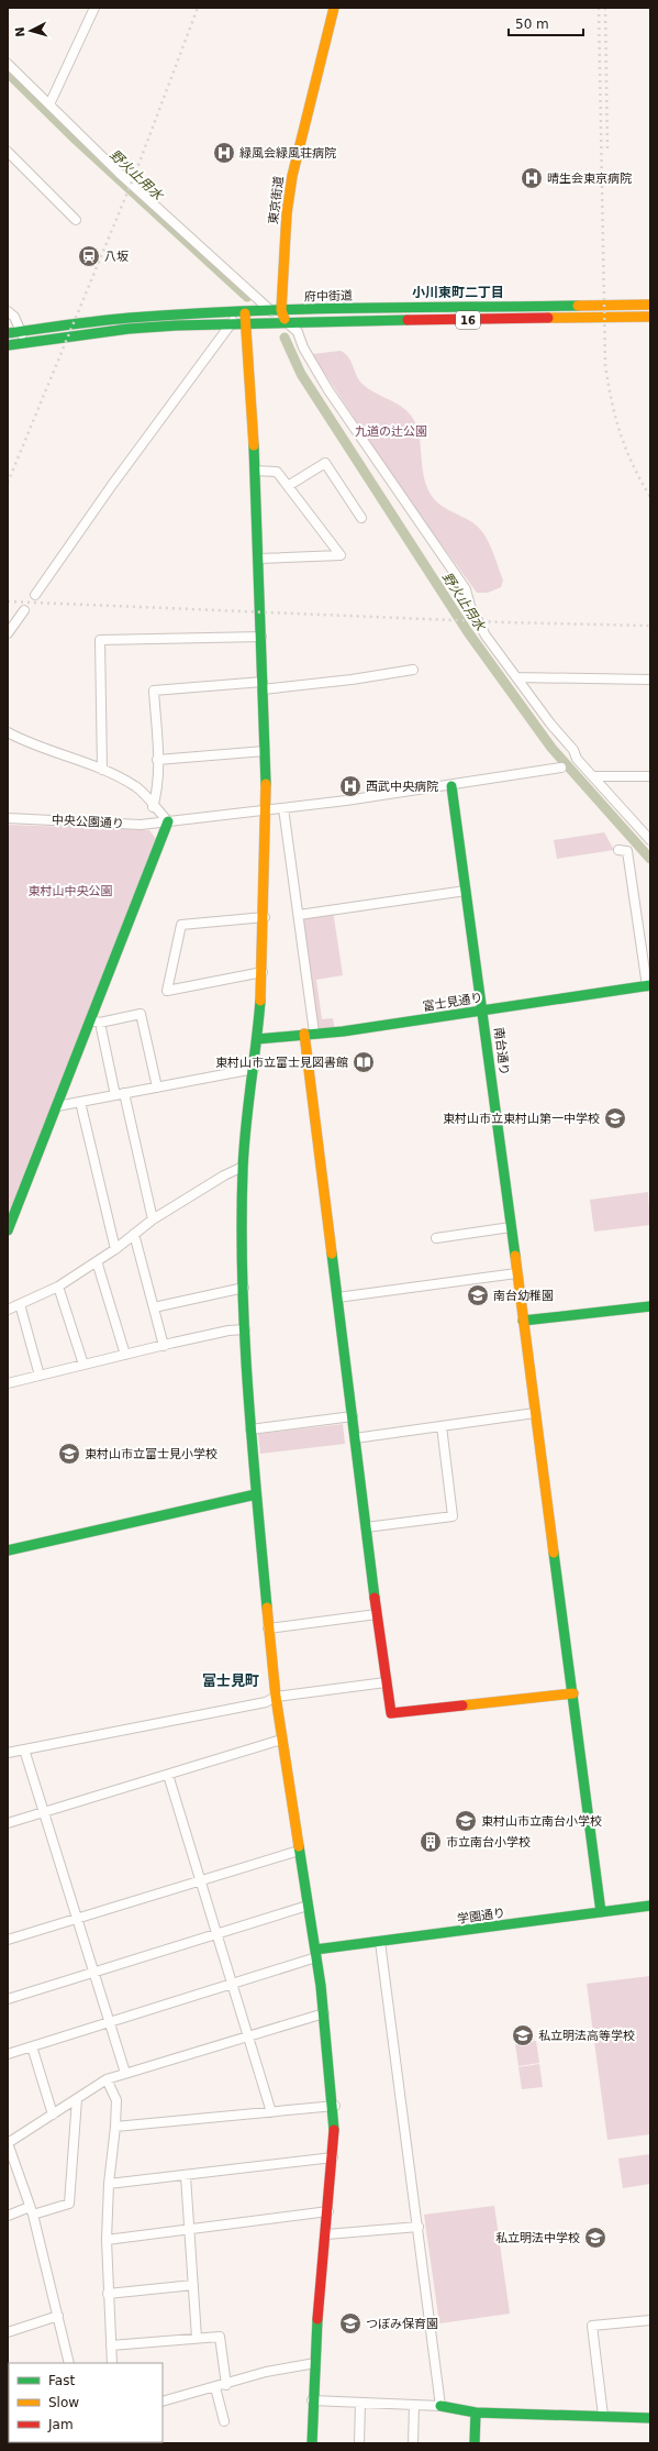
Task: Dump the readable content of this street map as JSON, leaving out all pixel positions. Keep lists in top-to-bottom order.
{
  "streets": {
    "street": [
      "東京街道",
      "府中街道",
      "16",
      "中央公園通り",
      "富士見通り",
      "南台通り",
      "学園通り"
    ]
  },
  "crossings": [
    ["東京街道", "府中街道"],
    ["中央公園通り", "南台通り"],
    ["富士見通り", "南台通り"],
    ["南台通り", "学園通り"]
  ],
  "districts": ["小川東町二丁目", "富士見町"],
  "water": ["野火止用水"],
  "parks": ["九道の辻公園", "東村山中央公園"],
  "places": {
    "hospital": ["緑風会緑風荘病院", "晴生会東京病院", "西武中央病院"],
    "station": ["八坂"],
    "library": ["東村山市立富士見図書館"],
    "school or university": [
      "東村山市立東村山第一中学校",
      "南台幼稚園",
      "東村山市立富士見小学校",
      "東村山市立南台小学校",
      "私立明法高等学校",
      "私立明法中学校",
      "つぼみ保育園"
    ],
    "building": ["市立南台小学校"]
  },
  "legend": ["Fast", "Slow", "Jam"],
  "scale_bar": "50 m",
  "north": "left"
}
